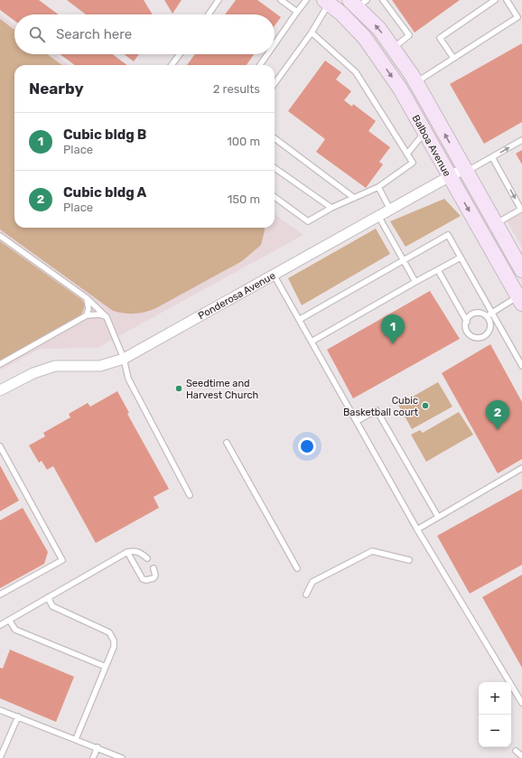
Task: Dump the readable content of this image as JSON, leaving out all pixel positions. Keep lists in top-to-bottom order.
{
  "streets": {
    "main road": ["Balboa Avenue"],
    "street": ["Ponderosa Avenue"]
  },
  "crossings": [
    ["Balboa Avenue", "Ponderosa Avenue"]
  ],
  "places": ["Seedtime and Harvest Church", "Cubic Basketball court"],
  "page": {
    "search": "Search here",
    "heading": ["Nearby", "2 results"],
    "list": [
      {
        "mark": "1",
        "name": "Cubic bldg B",
        "note": "Place",
        "value": "100 m"
      },
      {
        "mark": "2",
        "name": "Cubic bldg A",
        "note": "Place",
        "value": "150 m"
      }
    ],
    "pins": ["1", "2"],
    "map_buttons": ["+", "−"]
  }
}
